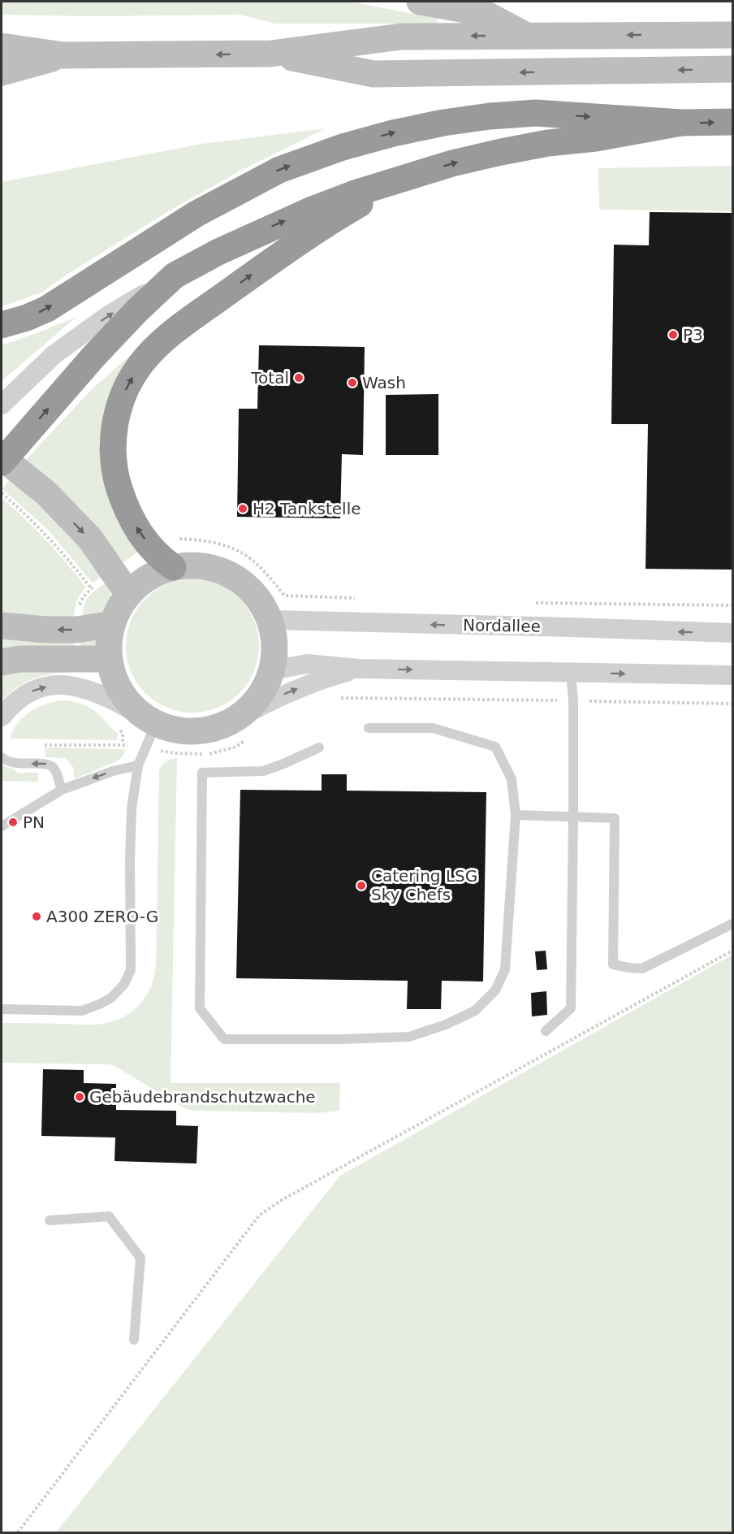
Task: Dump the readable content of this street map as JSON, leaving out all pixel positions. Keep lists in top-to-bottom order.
{
  "streets": {
    "street": ["Nordallee"]
  },
  "places": [
    "P3",
    "Total",
    "Wash",
    "H2 Tankstelle",
    "PN",
    "Catering LSG Sky Chefs",
    "A300 ZERO-G",
    "Gebäudebrandschutzwache"
  ]
}
